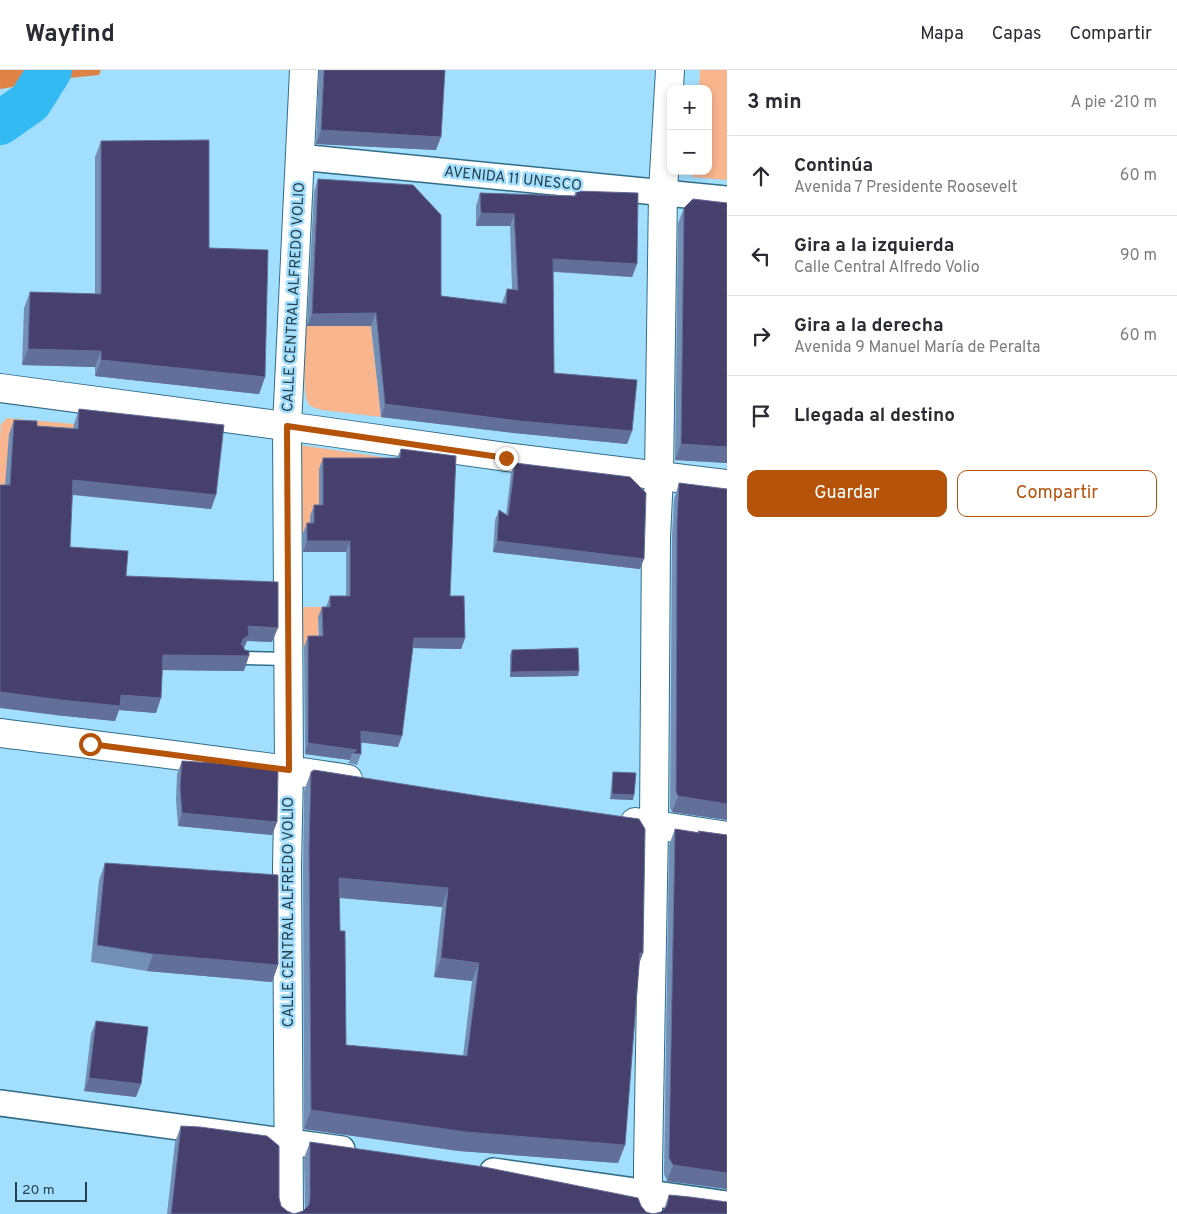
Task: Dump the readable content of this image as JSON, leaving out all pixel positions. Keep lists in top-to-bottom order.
{
  "streets": {
    "street": ["AVENIDA 11 UNESCO", "CALLE CENTRAL ALFREDO VOLIO"]
  },
  "crossings": [
    ["AVENIDA 11 UNESCO", "CALLE CENTRAL ALFREDO VOLIO"]
  ],
  "scale_bar": "20 m",
  "page": {
    "header": "Wayfind",
    "nav": ["Mapa", "Capas", "Compartir"],
    "heading": ["3 min", "A pie · 210 m"],
    "map_buttons": ["+", "−"],
    "list": [
      ["Continúa", "Avenida 7 Presidente Roosevelt", "60 m"],
      ["Gira a la izquierda", "Calle Central Alfredo Volio", "90 m"],
      ["Gira a la derecha", "Avenida 9 Manuel María de Peralta", "60 m"],
      "Llegada al destino"
    ],
    "buttons": ["Guardar", "Compartir"],
    "scale": "20 m"
  }
}
